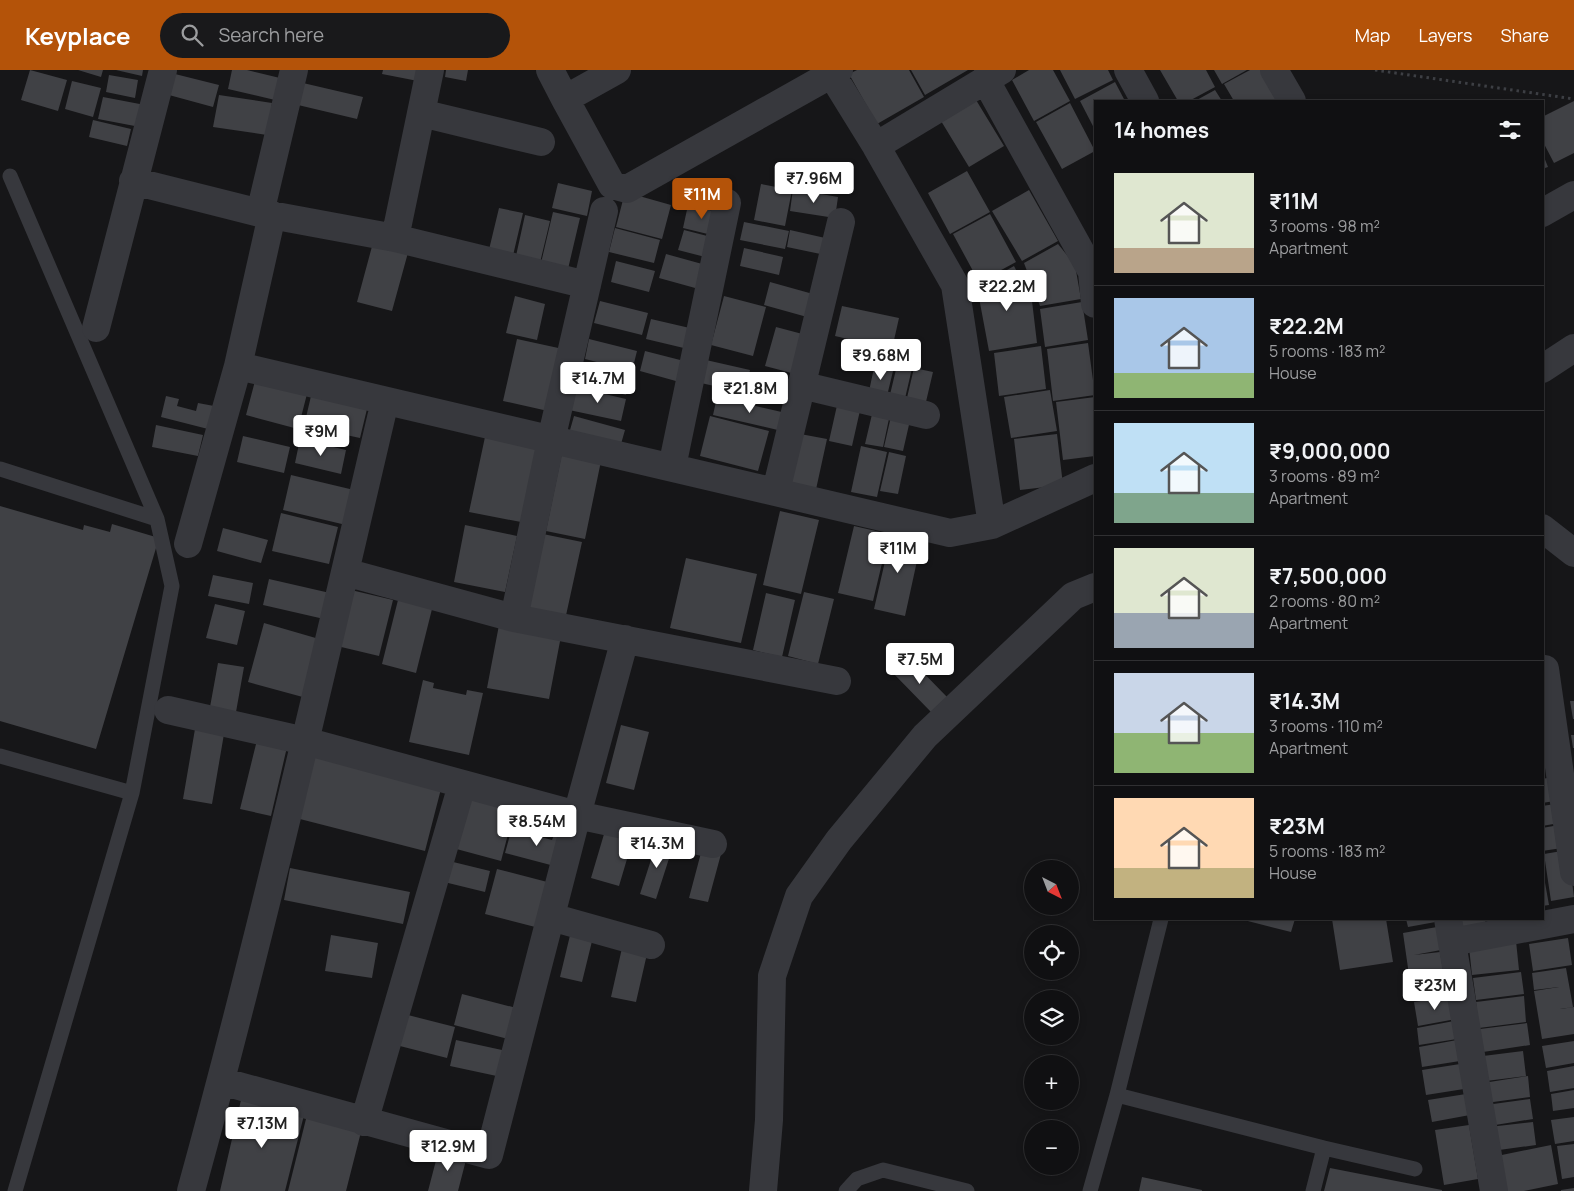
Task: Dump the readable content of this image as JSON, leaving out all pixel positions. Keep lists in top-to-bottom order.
{
  "north": "bottom right",
  "page": {
    "header": "Keyplace",
    "search": "Search here",
    "nav": ["Map", "Layers", "Share"],
    "heading": "14 homes",
    "list": [
      {
        "name": "₹11M",
        "note": "3 rooms · 98 m² · Apartment"
      },
      {
        "name": "₹22.2M",
        "note": "5 rooms · 183 m² · House"
      },
      {
        "name": "₹9,000,000",
        "note": "3 rooms · 89 m² · Apartment"
      },
      {
        "name": "₹7,500,000",
        "note": "2 rooms · 80 m² · Apartment"
      },
      {
        "name": "₹14.3M",
        "note": "3 rooms · 110 m² · Apartment"
      },
      {
        "name": "₹23M",
        "note": "5 rooms · 183 m² · House"
      }
    ],
    "price": [
      "₹7.96M",
      "₹11M",
      "₹22.2M",
      "₹9.68M",
      "₹14.7M",
      "₹21.8M",
      "₹9M",
      "₹11M",
      "₹7.5M",
      "₹8.54M",
      "₹14.3M",
      "₹23M",
      "₹7.13M",
      "₹12.9M"
    ],
    "map_buttons": ["+", "−"]
  }
}
